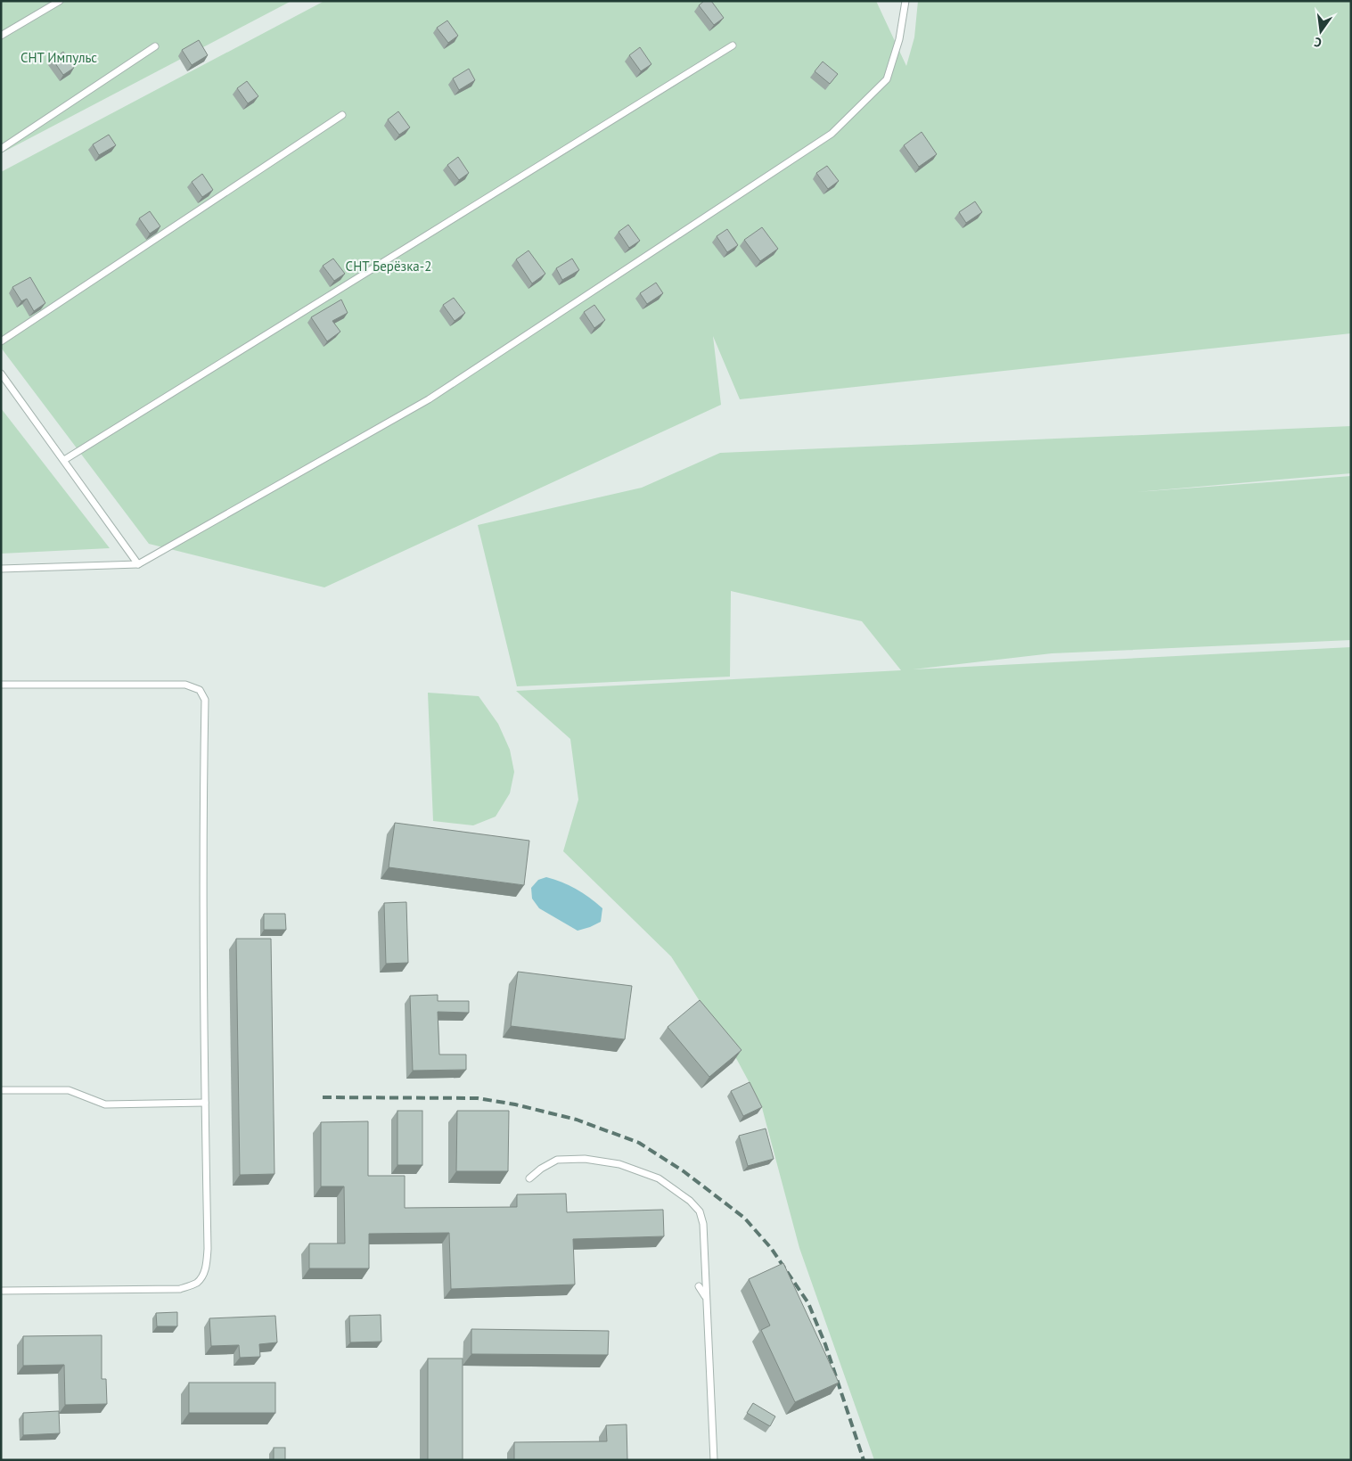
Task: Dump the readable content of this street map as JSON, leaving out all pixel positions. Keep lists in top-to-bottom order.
{
  "parks": ["СНТ Импульс", "СНТ Берёзка-2"],
  "north": "bottom"
}
